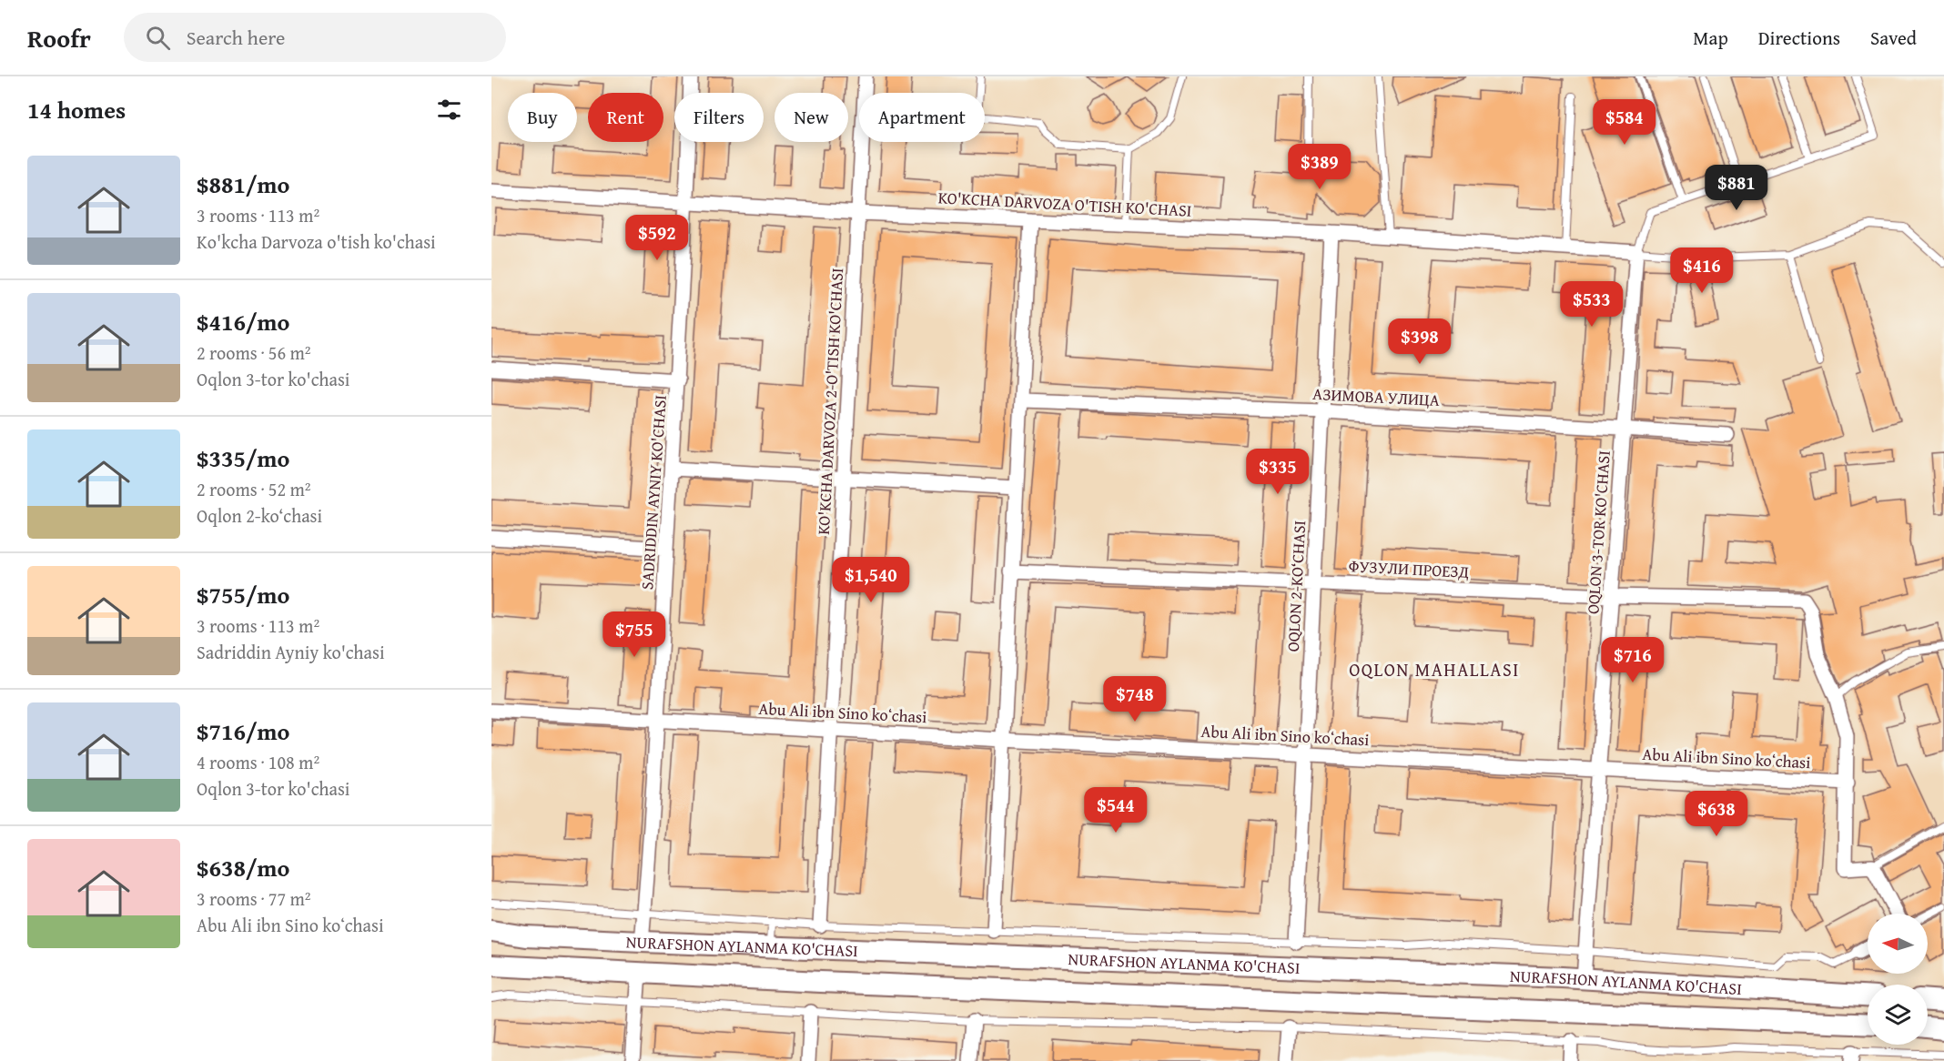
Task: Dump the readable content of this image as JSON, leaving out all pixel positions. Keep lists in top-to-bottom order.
{
  "streets": {
    "main road": ["NURAFSHON AYLANMA KO'CHASI"],
    "street": [
      "KO'KCHA DARVOZA O'TISH KO'CHASI",
      "АЗИМОВА УЛИЦА",
      "KO'KCHA DARVOZA 2-O'TISH KO'CHASI",
      "SADRIDDIN AYNIY KO'CHASI",
      "OQLON 3-TOR KO'CHASI",
      "ФУЗУЛИ ПРОЕЗД",
      "OQLON 2-KO‘CHASI",
      "Abu Ali ibn Sino koʻchasi"
    ]
  },
  "crossings": [
    ["KO'KCHA DARVOZA O'TISH KO'CHASI", "KO'KCHA DARVOZA 2-O'TISH KO'CHASI"],
    ["KO'KCHA DARVOZA O'TISH KO'CHASI", "SADRIDDIN AYNIY KO'CHASI"],
    ["KO'KCHA DARVOZA O'TISH KO'CHASI", "OQLON 3-TOR KO'CHASI"],
    ["KO'KCHA DARVOZA O'TISH KO'CHASI", "OQLON 2-KO‘CHASI"],
    ["АЗИМОВА УЛИЦА", "OQLON 3-TOR KO'CHASI"],
    ["АЗИМОВА УЛИЦА", "OQLON 2-KO‘CHASI"],
    ["KO'KCHA DARVOZA 2-O'TISH KO'CHASI", "Abu Ali ibn Sino koʻchasi"],
    ["SADRIDDIN AYNIY KO'CHASI", "Abu Ali ibn Sino koʻchasi"],
    ["SADRIDDIN AYNIY KO'CHASI", "NURAFSHON AYLANMA KO'CHASI"],
    ["OQLON 3-TOR KO'CHASI", "ФУЗУЛИ ПРОЕЗД"],
    ["OQLON 3-TOR KO'CHASI", "Abu Ali ibn Sino koʻchasi"],
    ["OQLON 3-TOR KO'CHASI", "NURAFSHON AYLANMA KO'CHASI"],
    ["ФУЗУЛИ ПРОЕЗД", "OQLON 2-KO‘CHASI"],
    ["OQLON 2-KO‘CHASI", "Abu Ali ibn Sino koʻchasi"]
  ],
  "districts": ["OQLON MAHALLASI"],
  "north": "left",
  "page": {
    "header": "Roofr",
    "search": "Search here",
    "nav": ["Map", "Directions", "Saved"],
    "heading": "14 homes",
    "chip": [
      "Buy",
      "Rent",
      "Filters",
      "New",
      "Apartment"
    ],
    "price": [
      "$584",
      "$389",
      "$881",
      "$592",
      "$416",
      "$533",
      "$398",
      "$335",
      "$1,540",
      "$755",
      "$716",
      "$748",
      "$544",
      "$638"
    ],
    "list": [
      {
        "name": "$881/mo",
        "note": "3 rooms · 113 m² · Ko'kcha Darvoza o'tish ko'chasi"
      },
      {
        "name": "$416/mo",
        "note": "2 rooms · 56 m² · Oqlon 3-tor ko'chasi"
      },
      {
        "name": "$335/mo",
        "note": "2 rooms · 52 m² · Oqlon 2-ko‘chasi"
      },
      {
        "name": "$755/mo",
        "note": "3 rooms · 113 m² · Sadriddin Ayniy ko'chasi"
      },
      {
        "name": "$716/mo",
        "note": "4 rooms · 108 m² · Oqlon 3-tor ko'chasi"
      },
      {
        "name": "$638/mo",
        "note": "3 rooms · 77 m² · Abu Ali ibn Sino koʻchasi"
      }
    ]
  }
}
